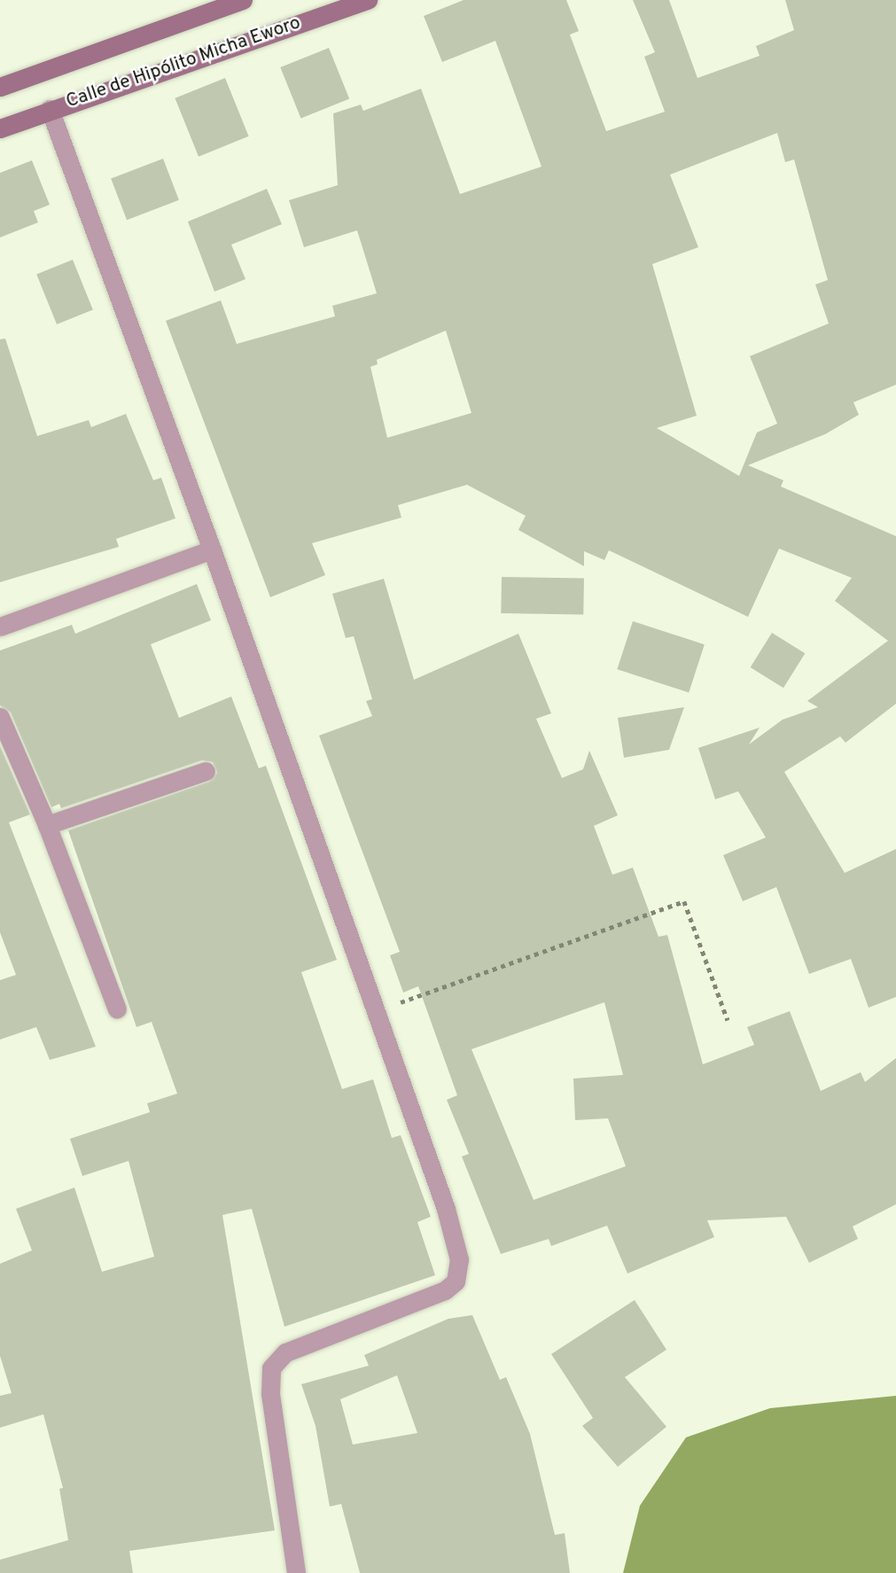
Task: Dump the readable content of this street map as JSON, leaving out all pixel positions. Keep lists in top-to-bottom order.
{
  "streets": {
    "main road": ["Calle de Hipólito Micha Eworo"]
  }
}
